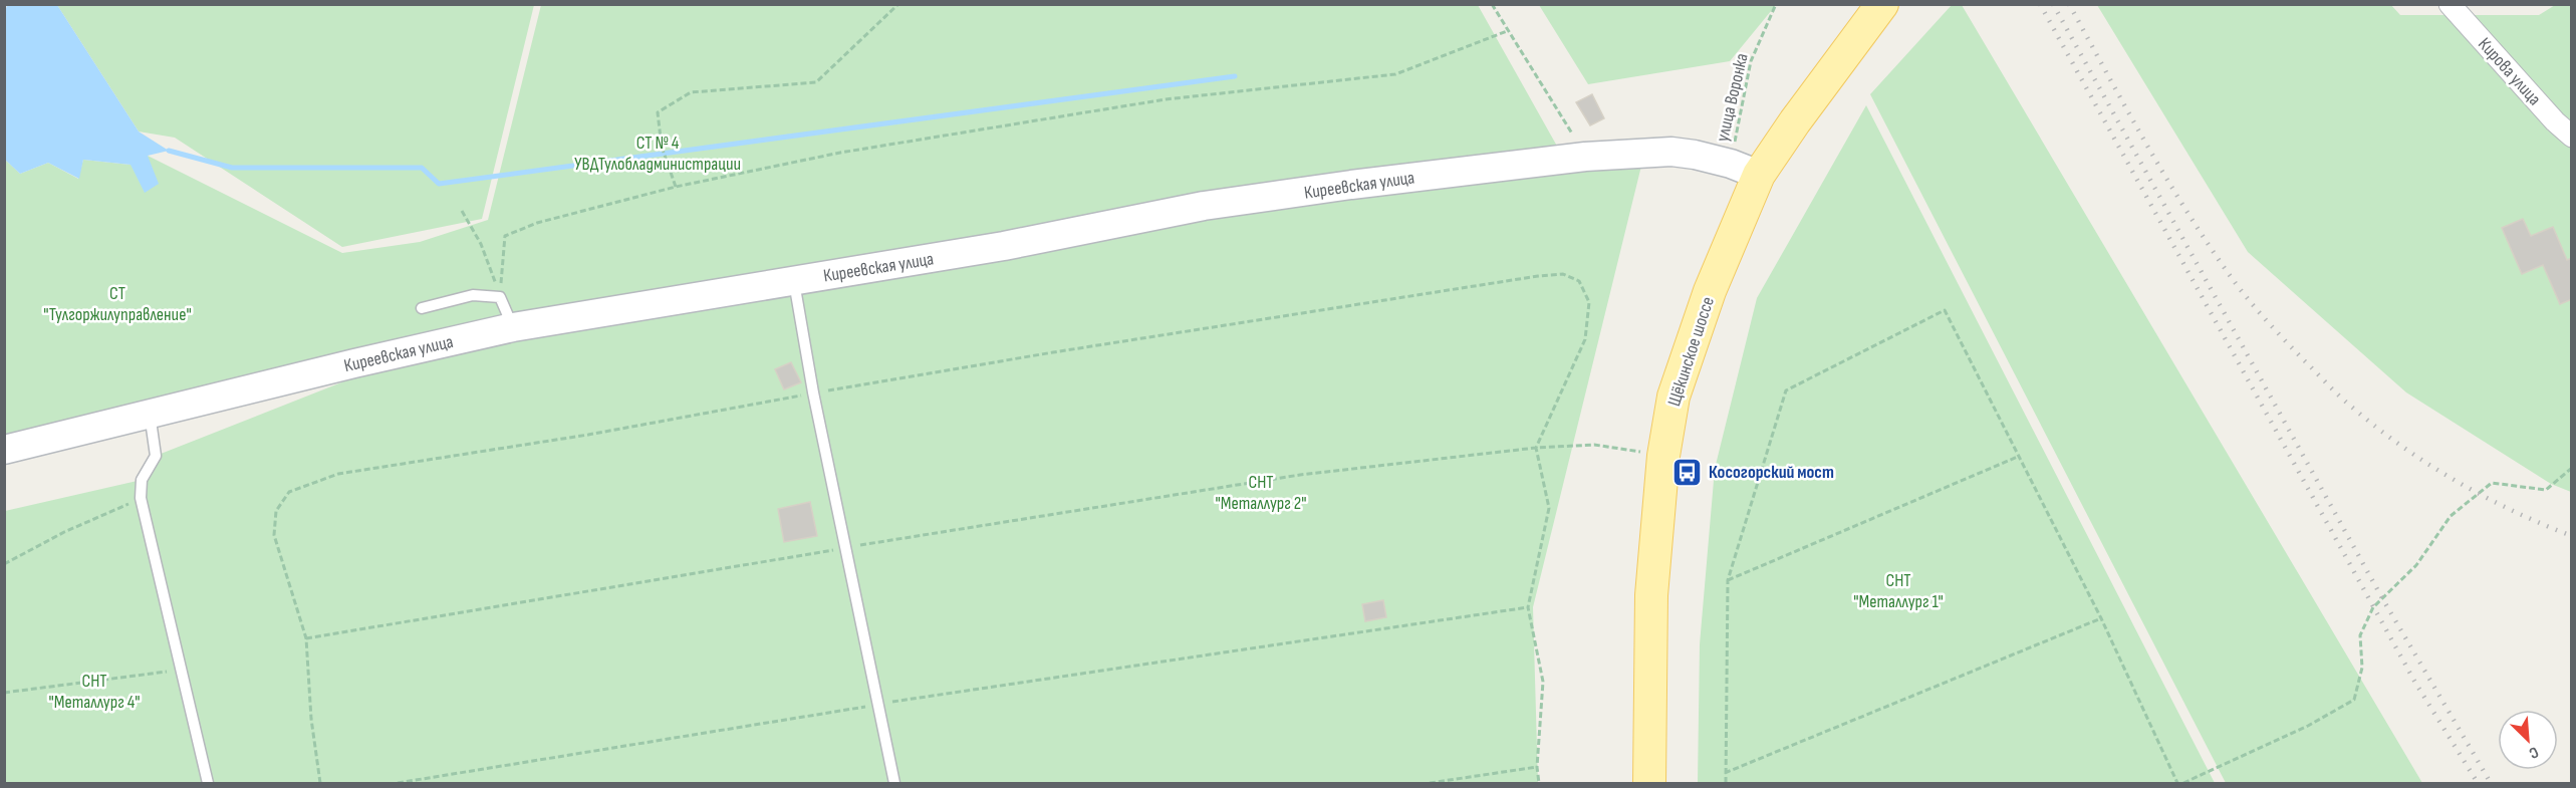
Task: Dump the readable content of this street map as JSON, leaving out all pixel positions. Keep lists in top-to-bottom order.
{
  "streets": {
    "main road": ["Щёкинское шоссе"],
    "street": ["Кирова улица", "Киреевская улица"],
    "path": ["улица Воронка"]
  },
  "crossings": [
    ["улица Воронка", "Киреевская улица"],
    ["улица Воронка", "Щёкинское шоссе"],
    ["Киреевская улица", "Щёкинское шоссе"]
  ],
  "parks": [
    "СТ № 4 УВДТулобладминистрации",
    "СТ \"Тулгоржилуправление\"",
    "СНТ \"Металлург 2\"",
    "СНТ \"Металлург 1\"",
    "СНТ \"Металлург 4\""
  ],
  "places": {
    "bus stop": ["Косогорский мост"]
  },
  "north": "bottom right"
}
